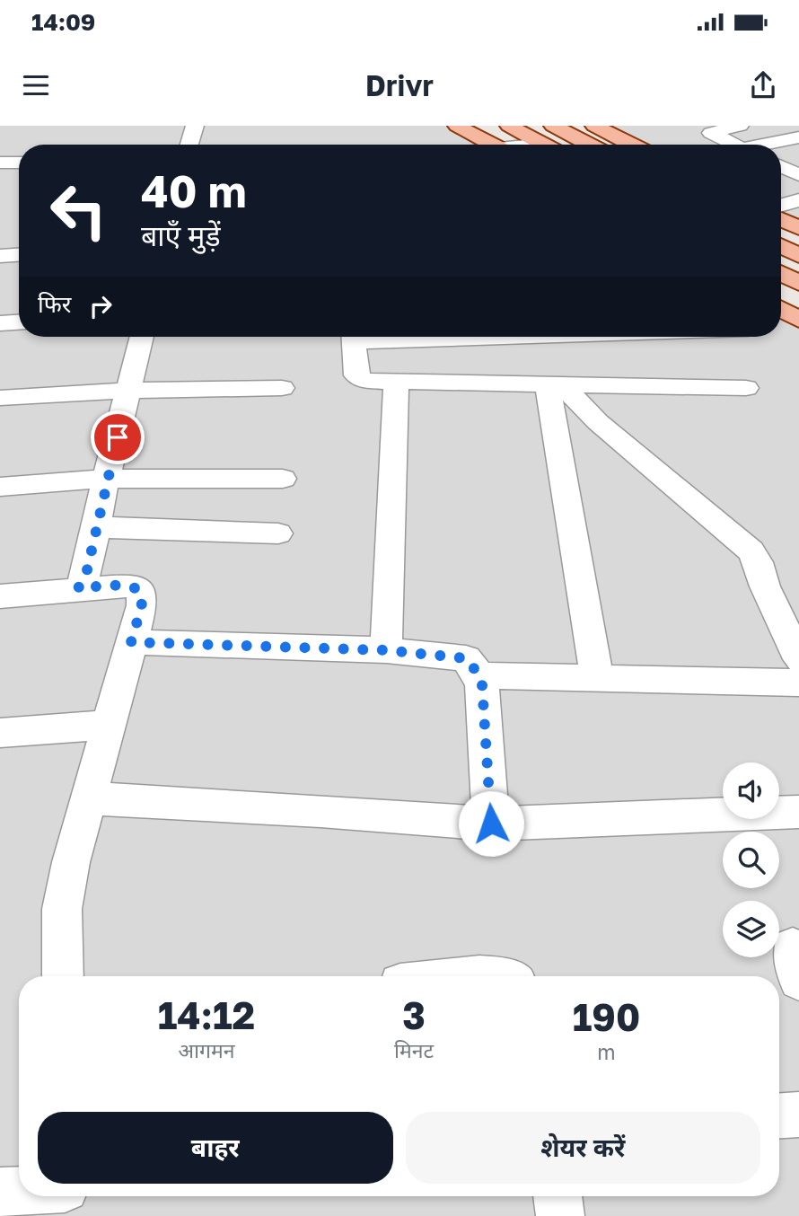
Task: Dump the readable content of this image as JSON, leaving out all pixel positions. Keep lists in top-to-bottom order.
{
  "page": {
    "status": "14:09",
    "header": "Drivr",
    "turn": ["40 m", "बाएँ मुड़ें"],
    "then": "फिर",
    "eta": [
      "14:12",
      "आगमन",
      "3",
      "मिनट",
      "190",
      "m"
    ],
    "buttons": ["बाहर", "शेयर करें"]
  }
}
